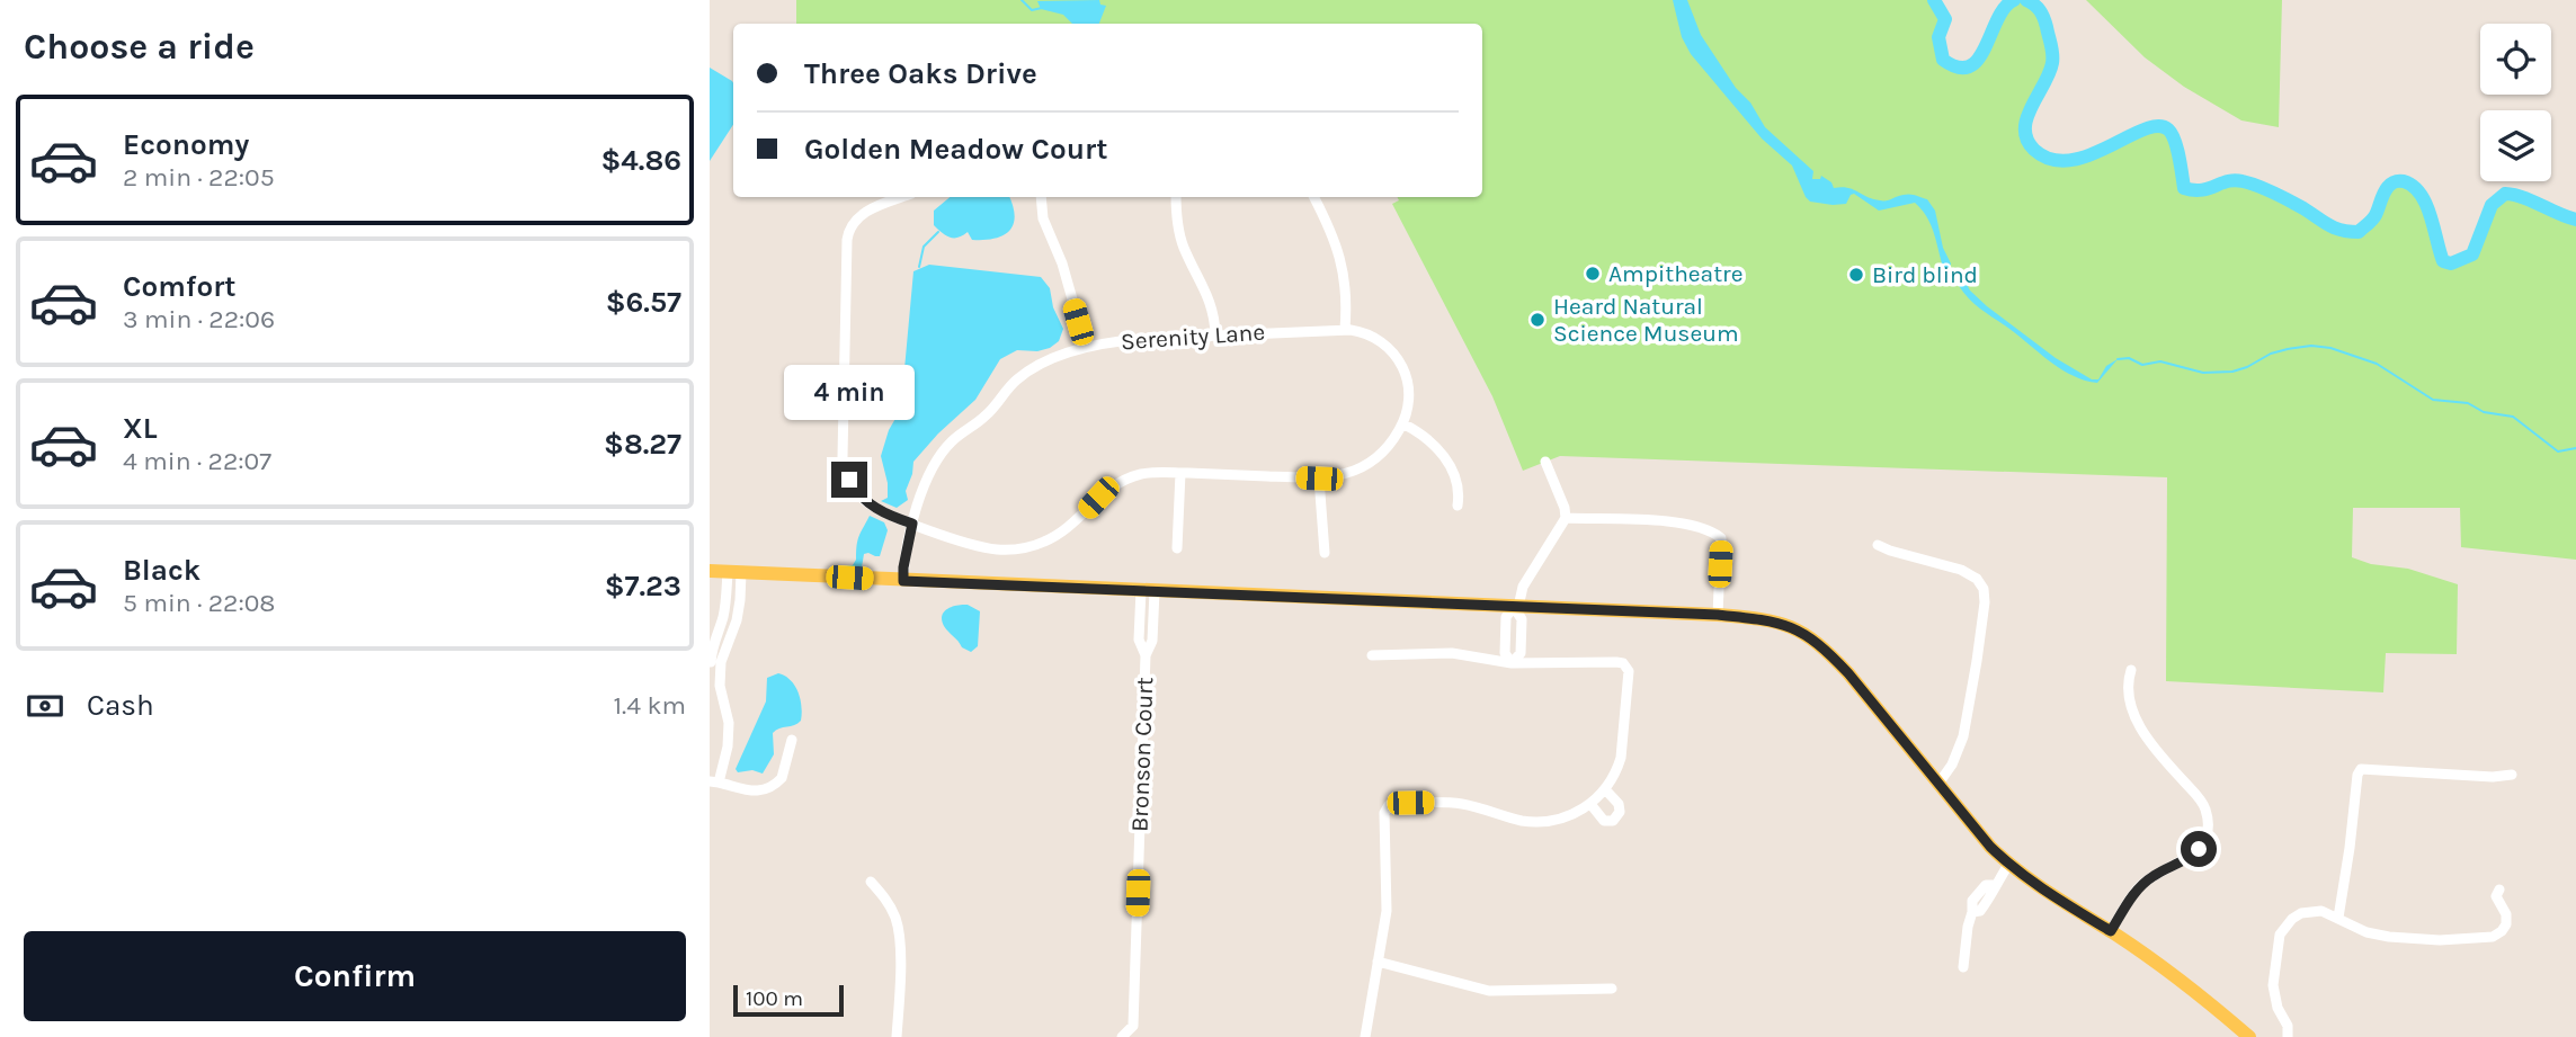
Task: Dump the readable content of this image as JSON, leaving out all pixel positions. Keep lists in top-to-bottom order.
{
  "streets": {
    "street": ["Serenity Lane", "Bronson Court"]
  },
  "places": ["Ampitheatre", "Bird blind", "Heard Natural Science Museum"],
  "scale_bar": "100 m",
  "page": {
    "heading": "Choose a ride",
    "banner": ["Three Oaks Drive", "Golden Meadow Court"],
    "list": [
      {
        "name": "Economy",
        "note": "2 min · 22:05",
        "value": "$4.86"
      },
      {
        "name": "Comfort",
        "note": "3 min · 22:06",
        "value": "$6.57"
      },
      {
        "name": "XL",
        "note": "4 min · 22:07",
        "value": "$8.27"
      },
      {
        "name": "Black",
        "note": "5 min · 22:08",
        "value": "$7.23"
      }
    ],
    "bubble": "4 min",
    "pay": ["Cash", "1.4 km"],
    "buttons": "Confirm",
    "scale": "100 m"
  }
}
